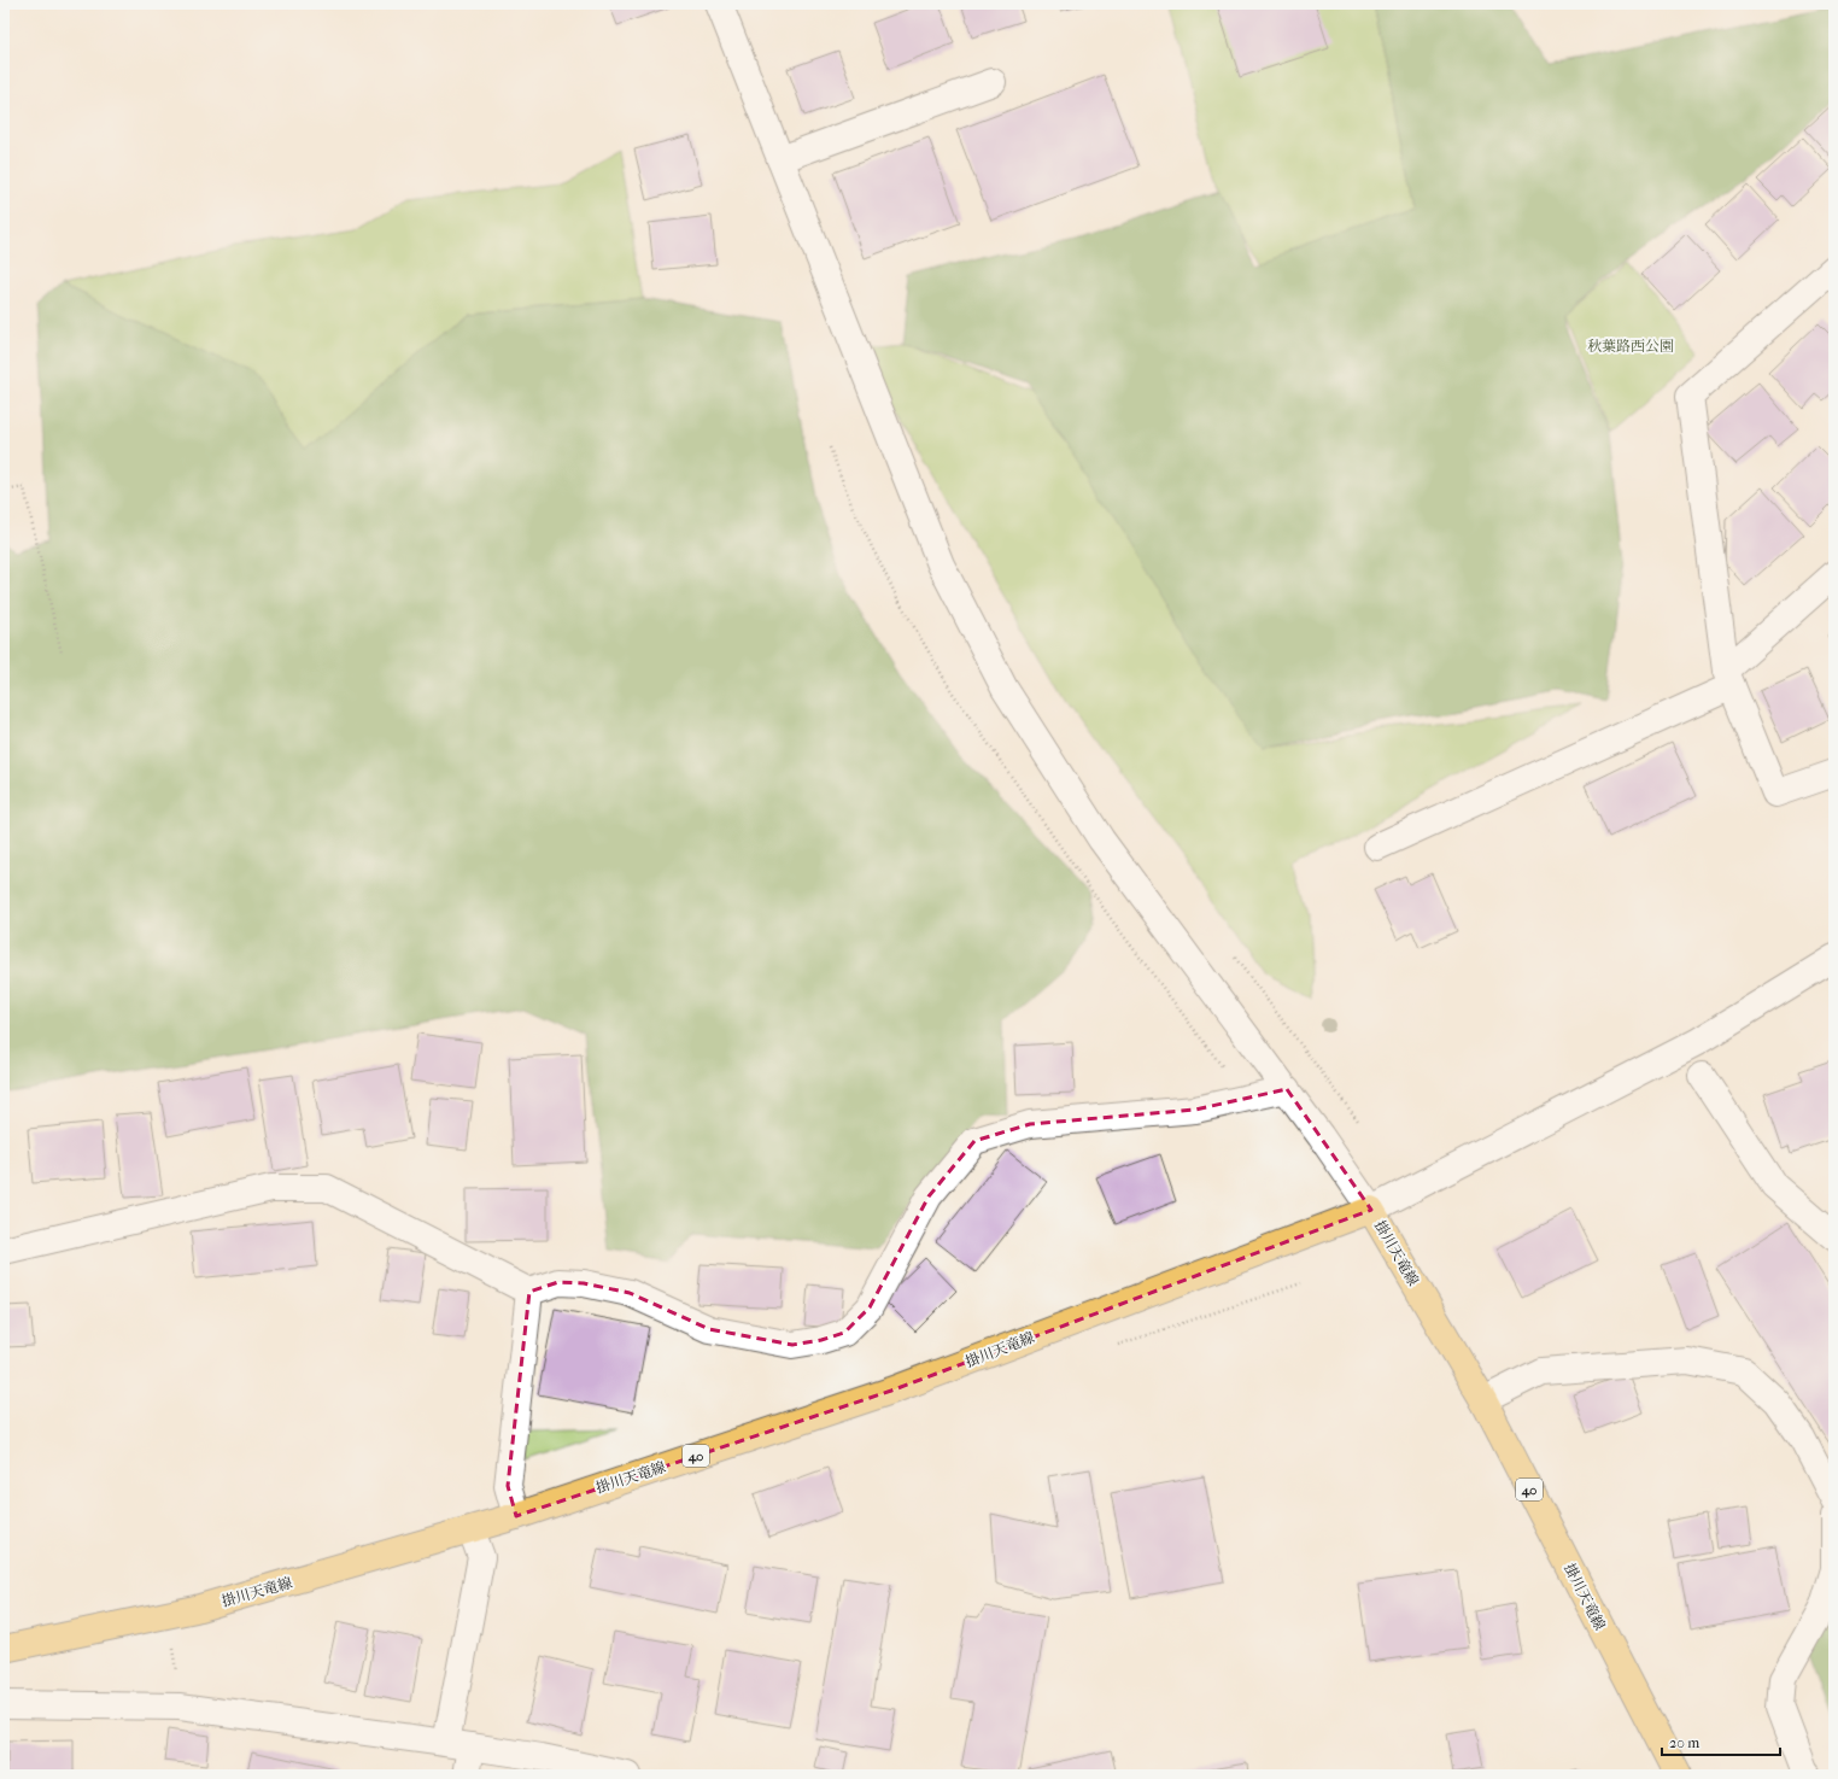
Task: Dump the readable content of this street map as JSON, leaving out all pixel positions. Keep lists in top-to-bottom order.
{
  "streets": {
    "main road": ["掛川天竜線", "40"]
  },
  "parks": ["秋葉路西公園"],
  "scale_bar": "20 m"
}
